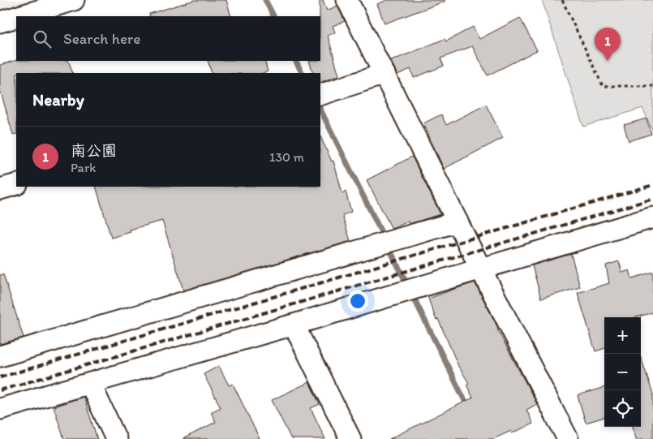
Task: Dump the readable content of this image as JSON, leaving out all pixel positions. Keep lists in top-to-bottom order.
{
  "page": {
    "search": "Search here",
    "pins": "1",
    "heading": "Nearby",
    "list": [
      {
        "mark": "1",
        "name": "南公園",
        "note": "Park",
        "value": "130 m"
      }
    ],
    "map_buttons": ["+", "−"]
  }
}
